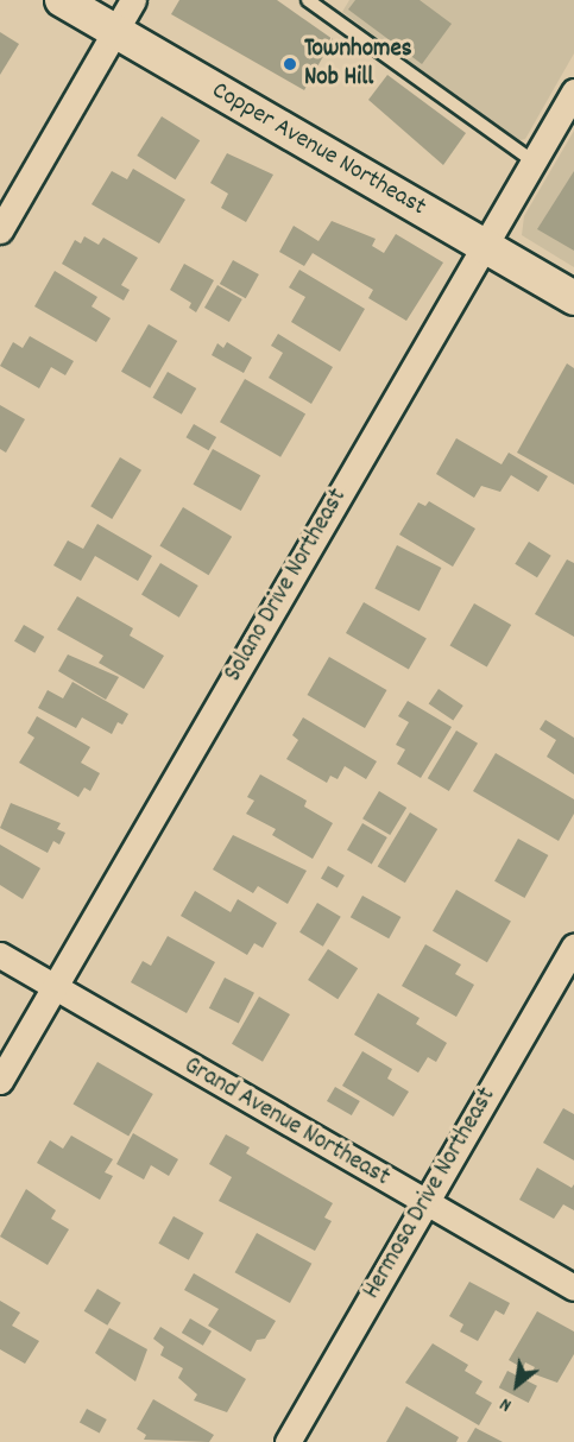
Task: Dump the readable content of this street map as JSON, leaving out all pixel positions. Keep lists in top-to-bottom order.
{
  "streets": {
    "street": [
      "Copper Avenue Northeast",
      "Solano Drive Northeast",
      "Grand Avenue Northeast",
      "Hermosa Drive Northeast"
    ]
  },
  "crossings": [
    ["Copper Avenue Northeast", "Solano Drive Northeast"],
    ["Solano Drive Northeast", "Grand Avenue Northeast"],
    ["Grand Avenue Northeast", "Hermosa Drive Northeast"]
  ],
  "places": ["Townhomes Nob Hill"],
  "north": "bottom left"
}
